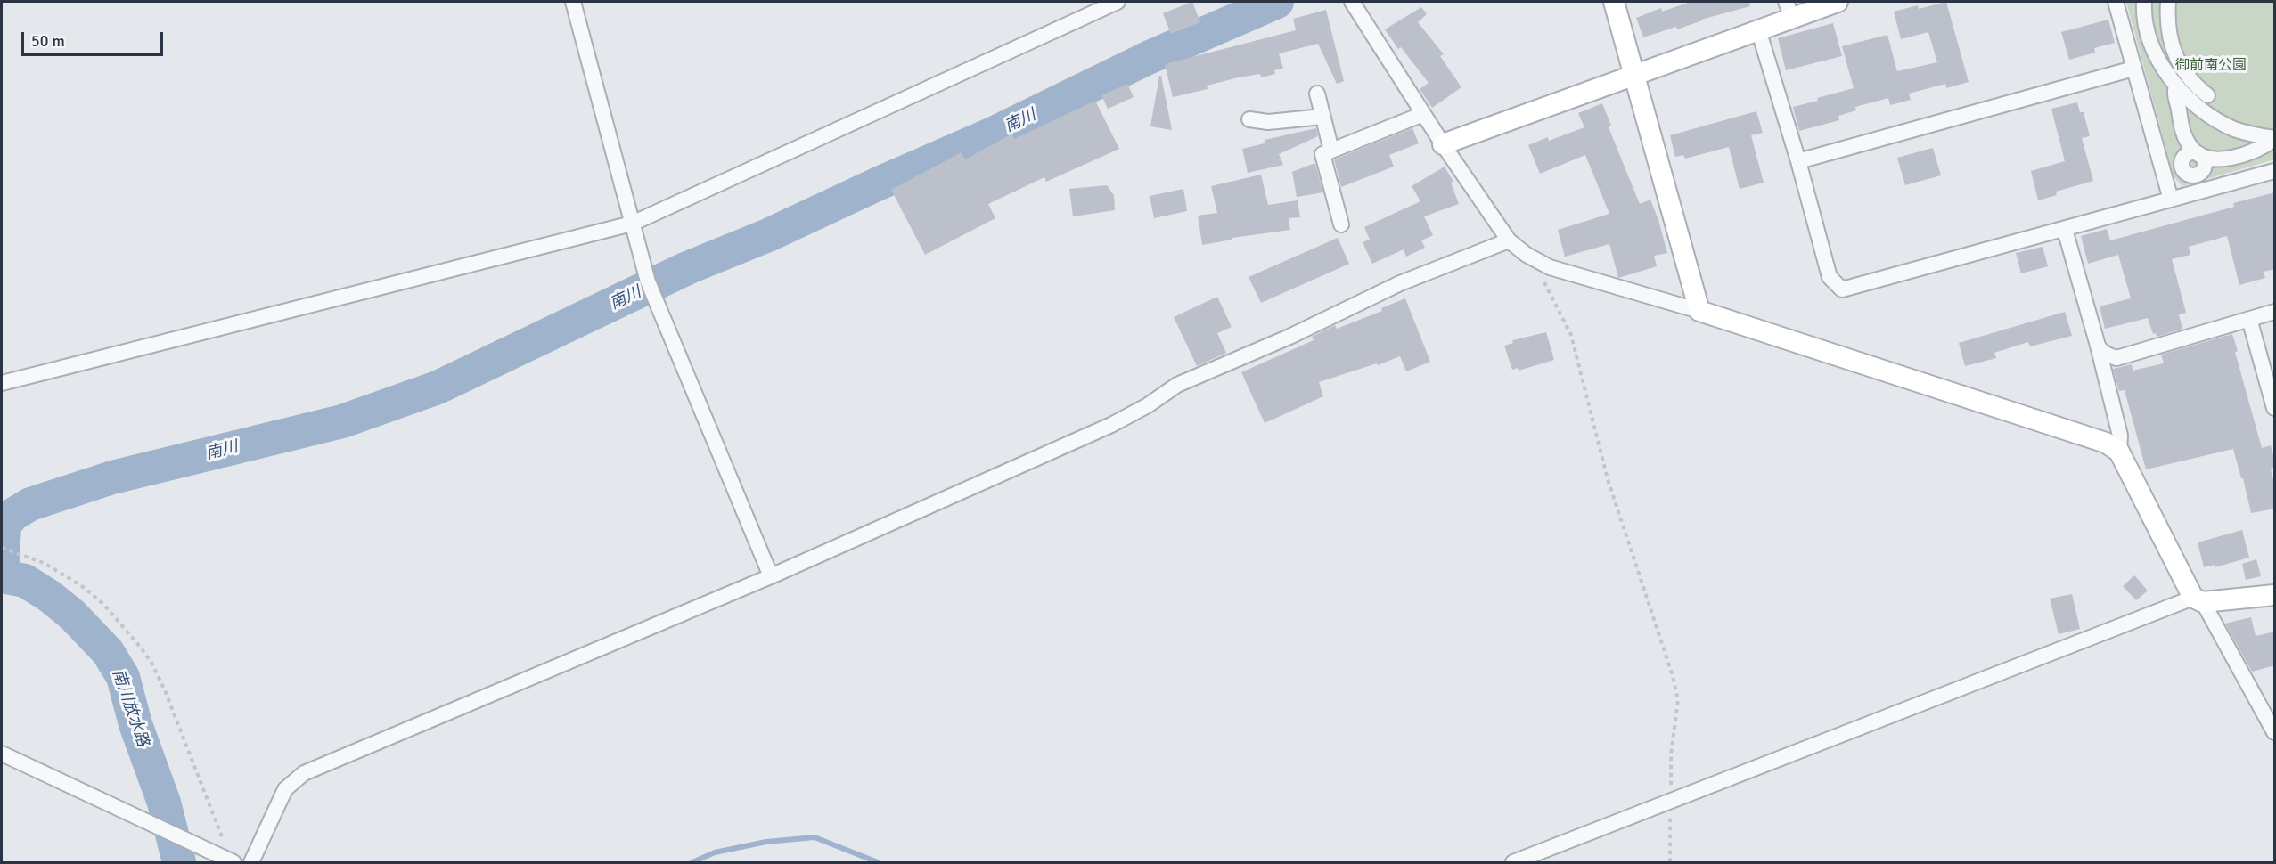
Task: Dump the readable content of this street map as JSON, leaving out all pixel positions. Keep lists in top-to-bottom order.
{
  "water": ["南川", "南川放水路"],
  "parks": ["御前南公園"],
  "scale_bar": "50 m"
}
